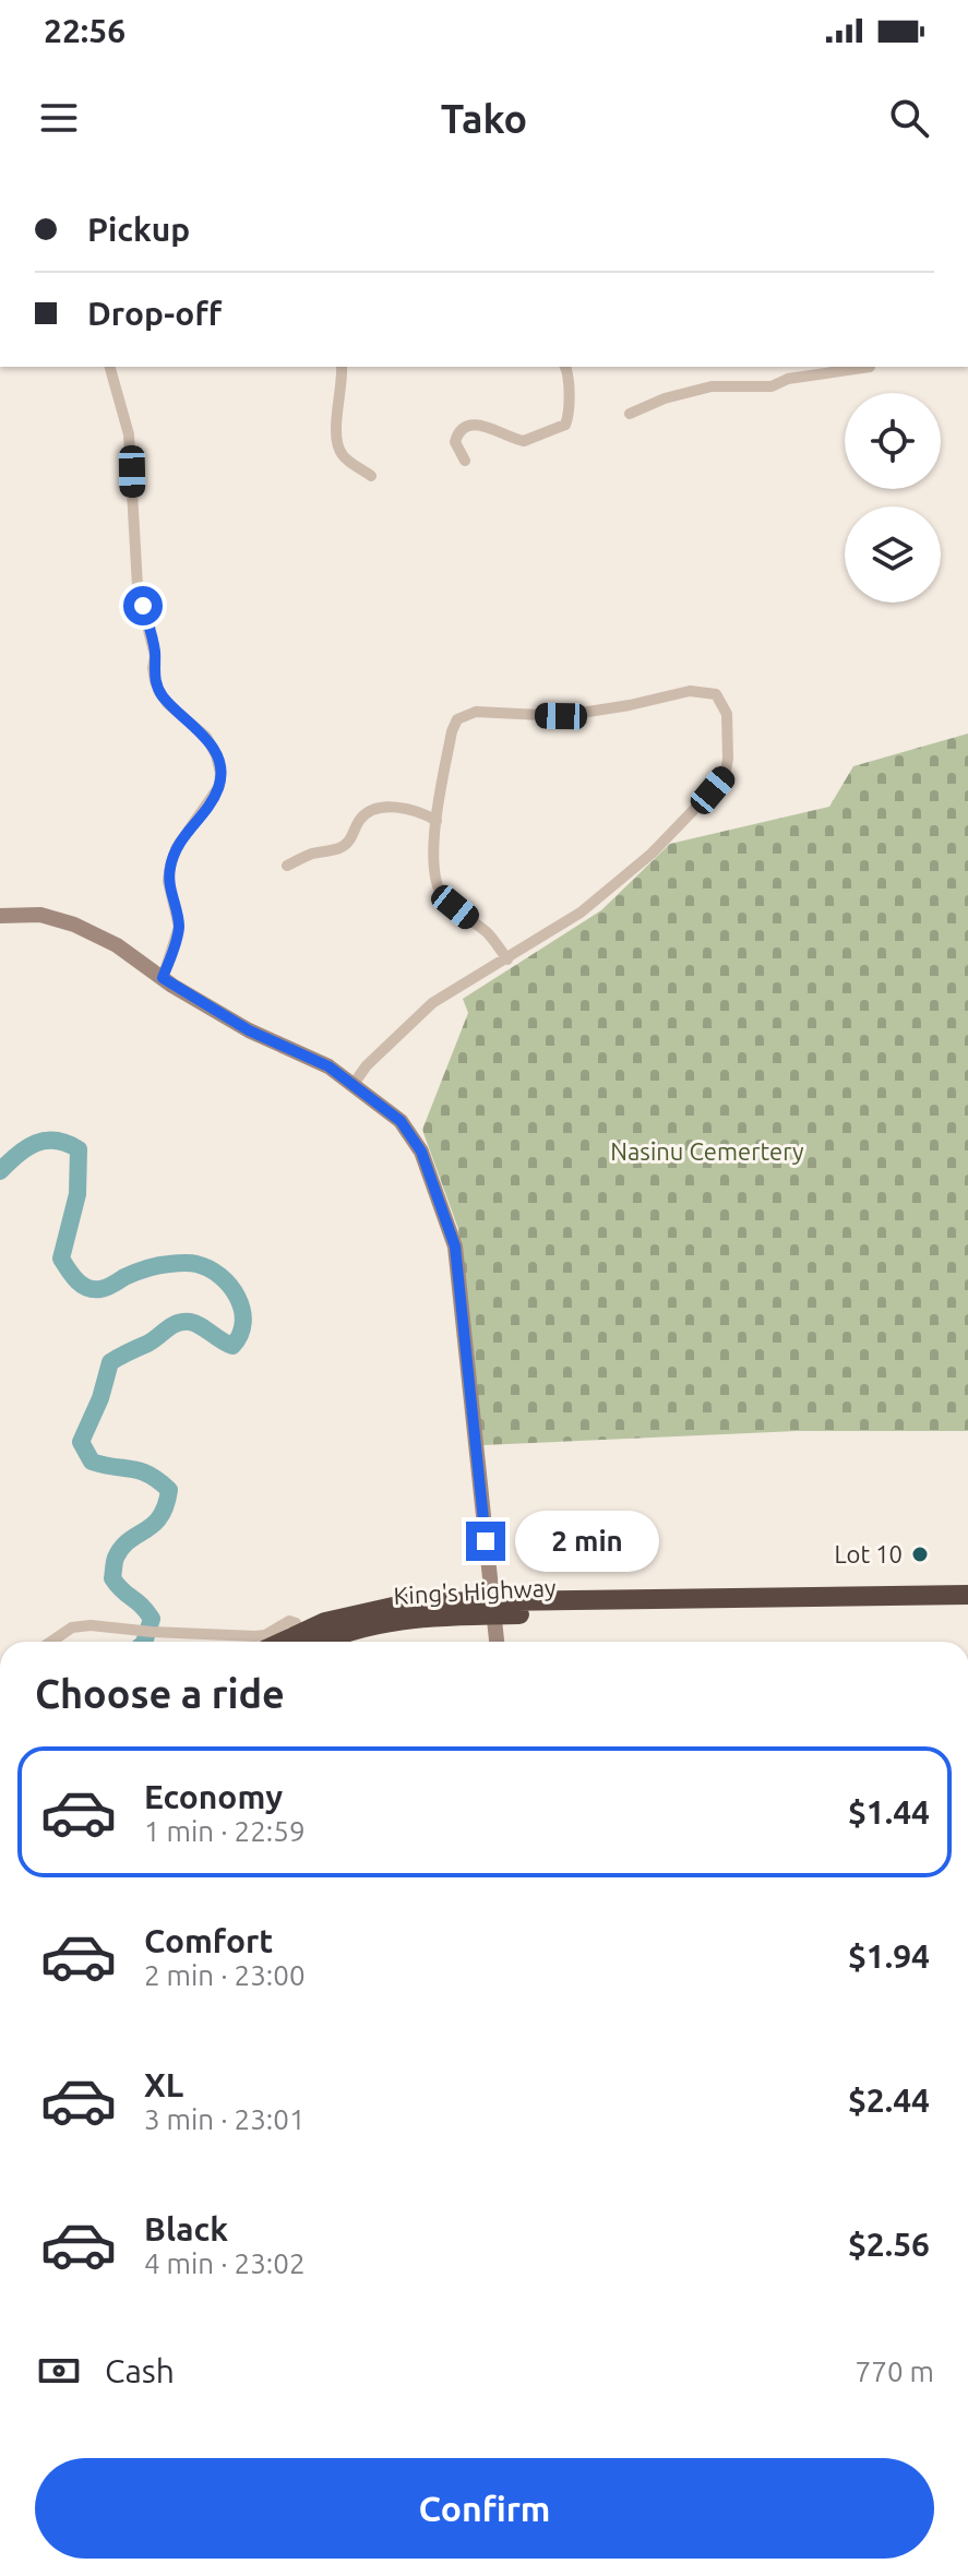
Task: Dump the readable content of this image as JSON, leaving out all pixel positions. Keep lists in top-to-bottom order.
{
  "streets": {
    "highway": ["King's Highway"]
  },
  "parks": ["Nasinu Cemertery"],
  "places": ["Lot 10"],
  "page": {
    "status": "22:56",
    "header": "Tako",
    "banner": ["Pickup", "Drop-off"],
    "bubble": "2 min",
    "heading": "Choose a ride",
    "list": [
      {
        "name": "Economy",
        "note": "1 min · 22:59",
        "value": "$1.44"
      },
      {
        "name": "Comfort",
        "note": "2 min · 23:00",
        "value": "$1.94"
      },
      {
        "name": "XL",
        "note": "3 min · 23:01",
        "value": "$2.44"
      },
      {
        "name": "Black",
        "note": "4 min · 23:02",
        "value": "$2.56"
      }
    ],
    "pay": ["Cash", "770 m"],
    "buttons": "Confirm"
  }
}
